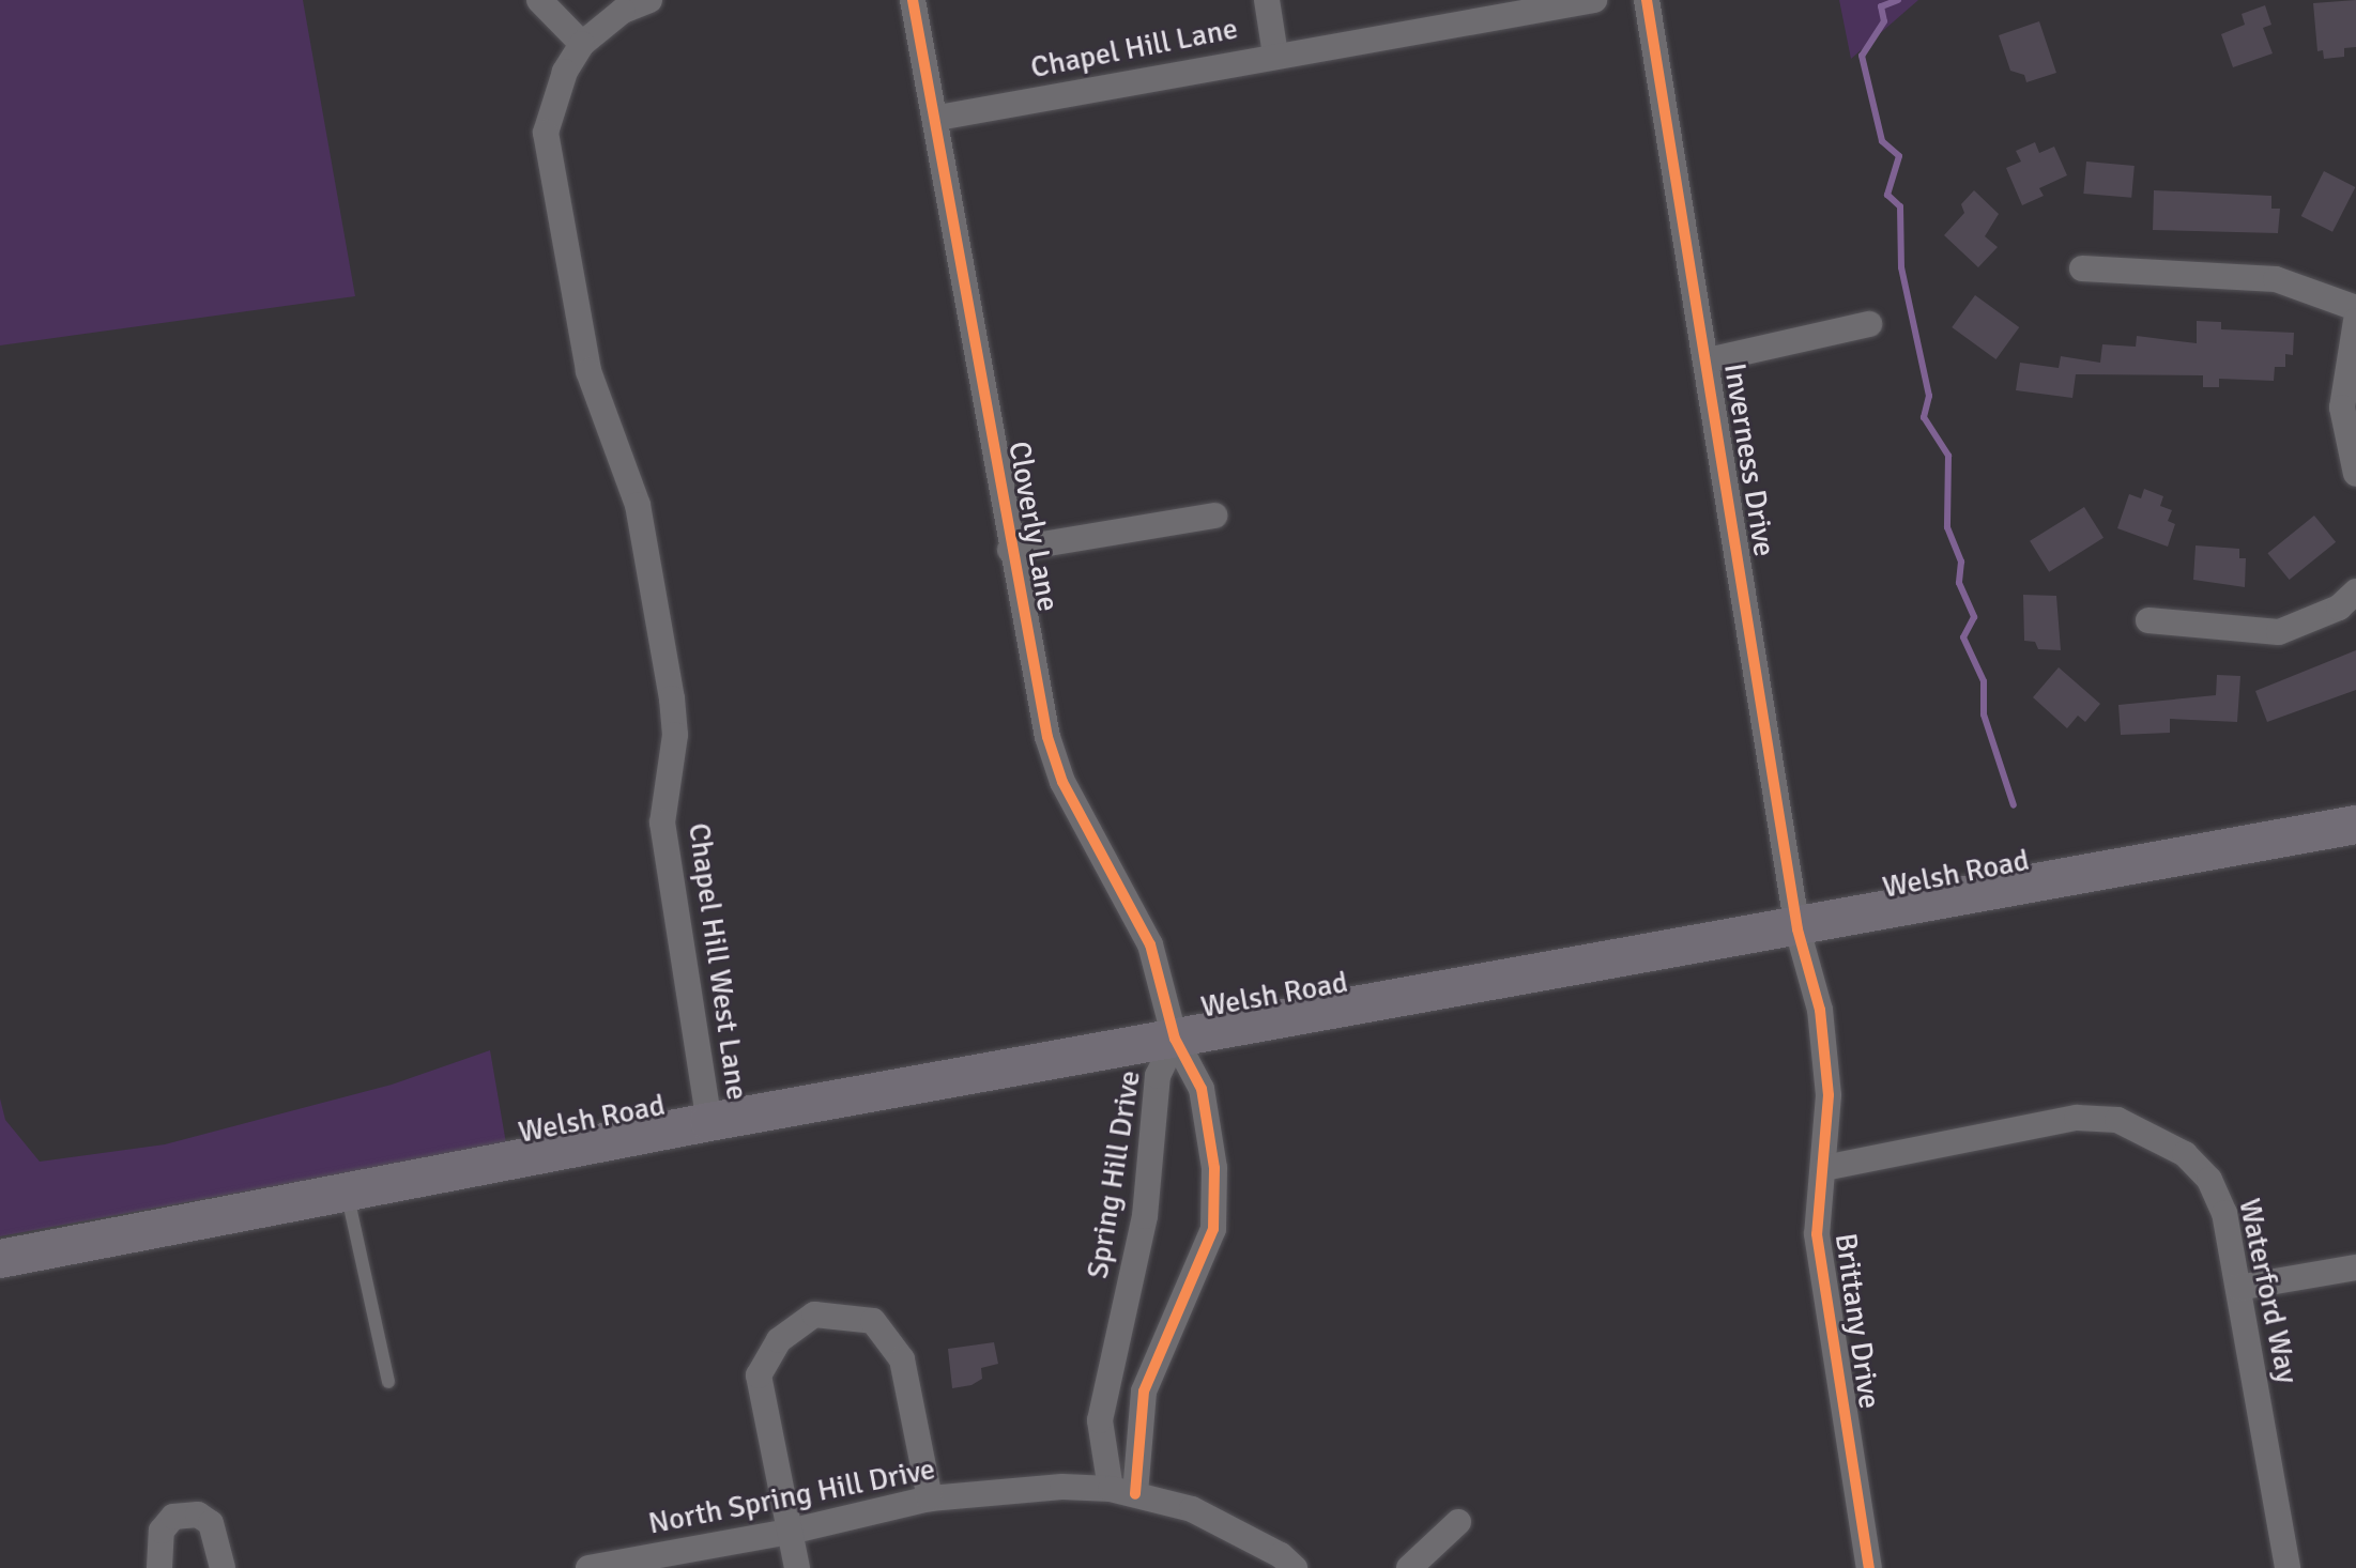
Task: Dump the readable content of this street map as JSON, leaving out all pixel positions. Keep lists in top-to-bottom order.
{
  "streets": {
    "main road": ["Welsh Road"],
    "street": [
      "Chapel Hill Lane",
      "Inverness Drive",
      "Cloverly Lane",
      "Chapel Hill West Lane",
      "Spring Hill Drive",
      "Waterford Way",
      "Brittany Drive",
      "North Spring Hill Drive"
    ]
  },
  "crossings": [
    ["Chapel Hill Lane", "Cloverly Lane"],
    ["Inverness Drive", "Welsh Road"],
    ["Inverness Drive", "Brittany Drive"],
    ["Cloverly Lane", "Welsh Road"],
    ["Cloverly Lane", "Spring Hill Drive"],
    ["Welsh Road", "Chapel Hill West Lane"],
    ["Welsh Road", "Spring Hill Drive"],
    ["Welsh Road", "Brittany Drive"],
    ["Spring Hill Drive", "North Spring Hill Drive"],
    ["Waterford Way", "Brittany Drive"]
  ]
}
